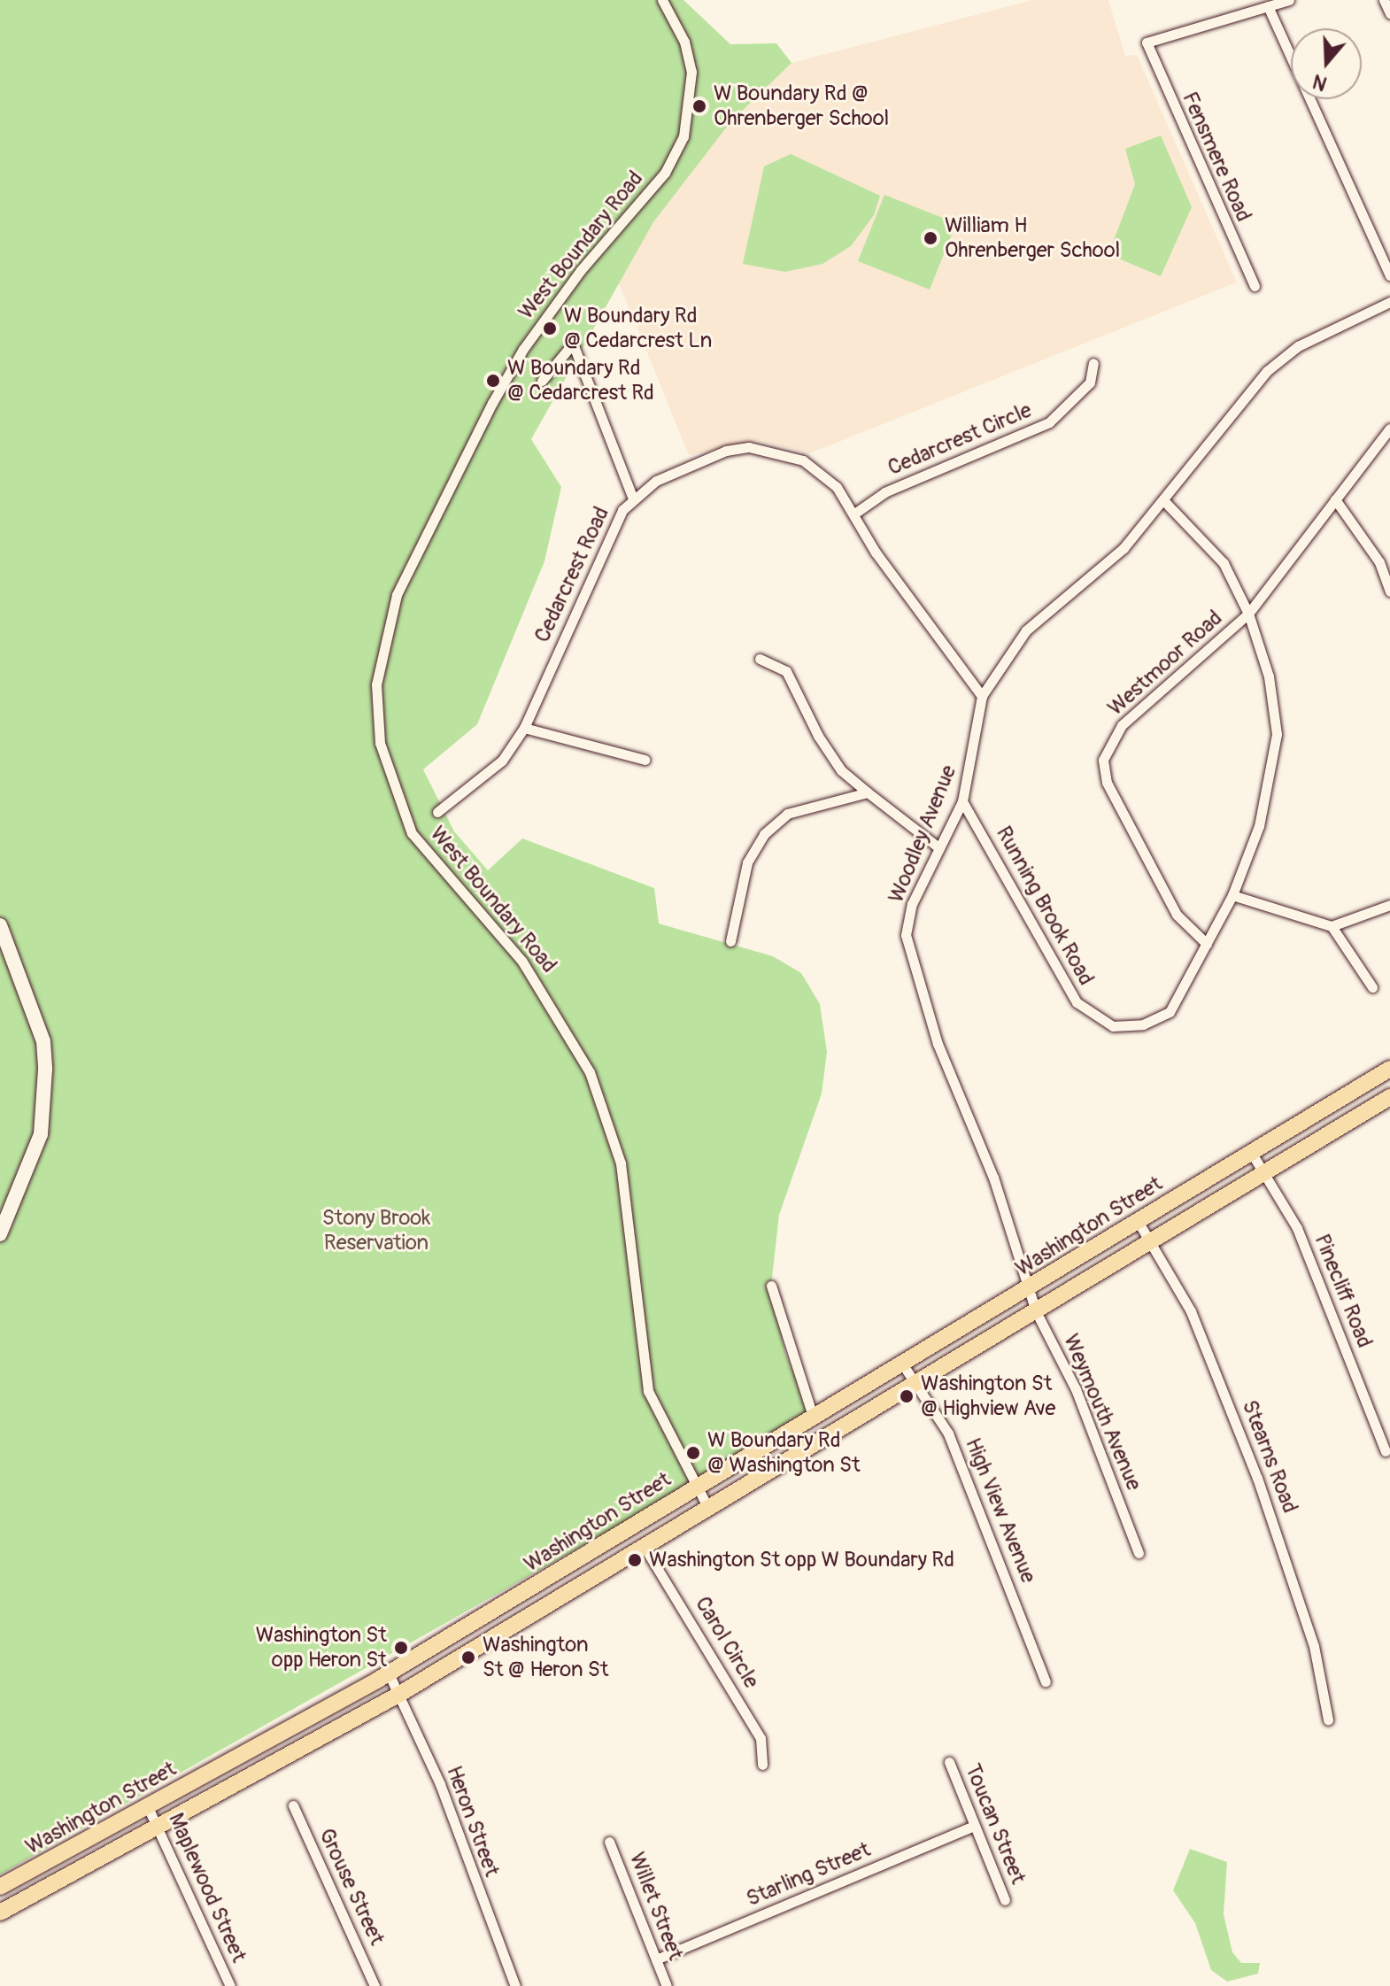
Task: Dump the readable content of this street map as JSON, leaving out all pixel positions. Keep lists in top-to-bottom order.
{
  "streets": {
    "main road": ["Washington Street"],
    "street": [
      "Fensmere Road",
      "West Boundary Road",
      "Cedarcrest Circle",
      "Cedarcrest Road",
      "Westmoor Road",
      "Woodley Avenue",
      "Running Brook Road",
      "Pinecliff Road",
      "Weymouth Avenue",
      "Stearns Road",
      "High View Avenue",
      "Carol Circle",
      "Heron Street",
      "Toucan Street",
      "Starling Street",
      "Grouse Street",
      "Maplewood Street",
      "Willet Street"
    ]
  },
  "crossings": [
    ["West Boundary Road", "Washington Street"],
    ["Cedarcrest Circle", "Cedarcrest Road"],
    ["Cedarcrest Road", "Woodley Avenue"],
    ["Westmoor Road", "Running Brook Road"],
    ["Woodley Avenue", "Running Brook Road"],
    ["Woodley Avenue", "Washington Street"],
    ["Woodley Avenue", "Weymouth Avenue"],
    ["Washington Street", "Pinecliff Road"],
    ["Washington Street", "Weymouth Avenue"],
    ["Washington Street", "Stearns Road"],
    ["Washington Street", "High View Avenue"],
    ["Washington Street", "Carol Circle"],
    ["Washington Street", "Heron Street"],
    ["Washington Street", "Maplewood Street"],
    ["Toucan Street", "Starling Street"],
    ["Starling Street", "Willet Street"]
  ],
  "parks": ["Stony Brook Reservation"],
  "places": [
    "W Boundary Rd @ Ohrenberger School",
    "William H Ohrenberger School",
    "W Boundary Rd @ Cedarcrest Ln",
    "W Boundary Rd @ Cedarcrest Rd",
    "Washington St @ Highview Ave",
    "W Boundary Rd @ Washington St",
    "Washington St opp W Boundary Rd",
    "Washington St opp Heron St",
    "Washington St @ Heron St"
  ],
  "north": "bottom"
}
